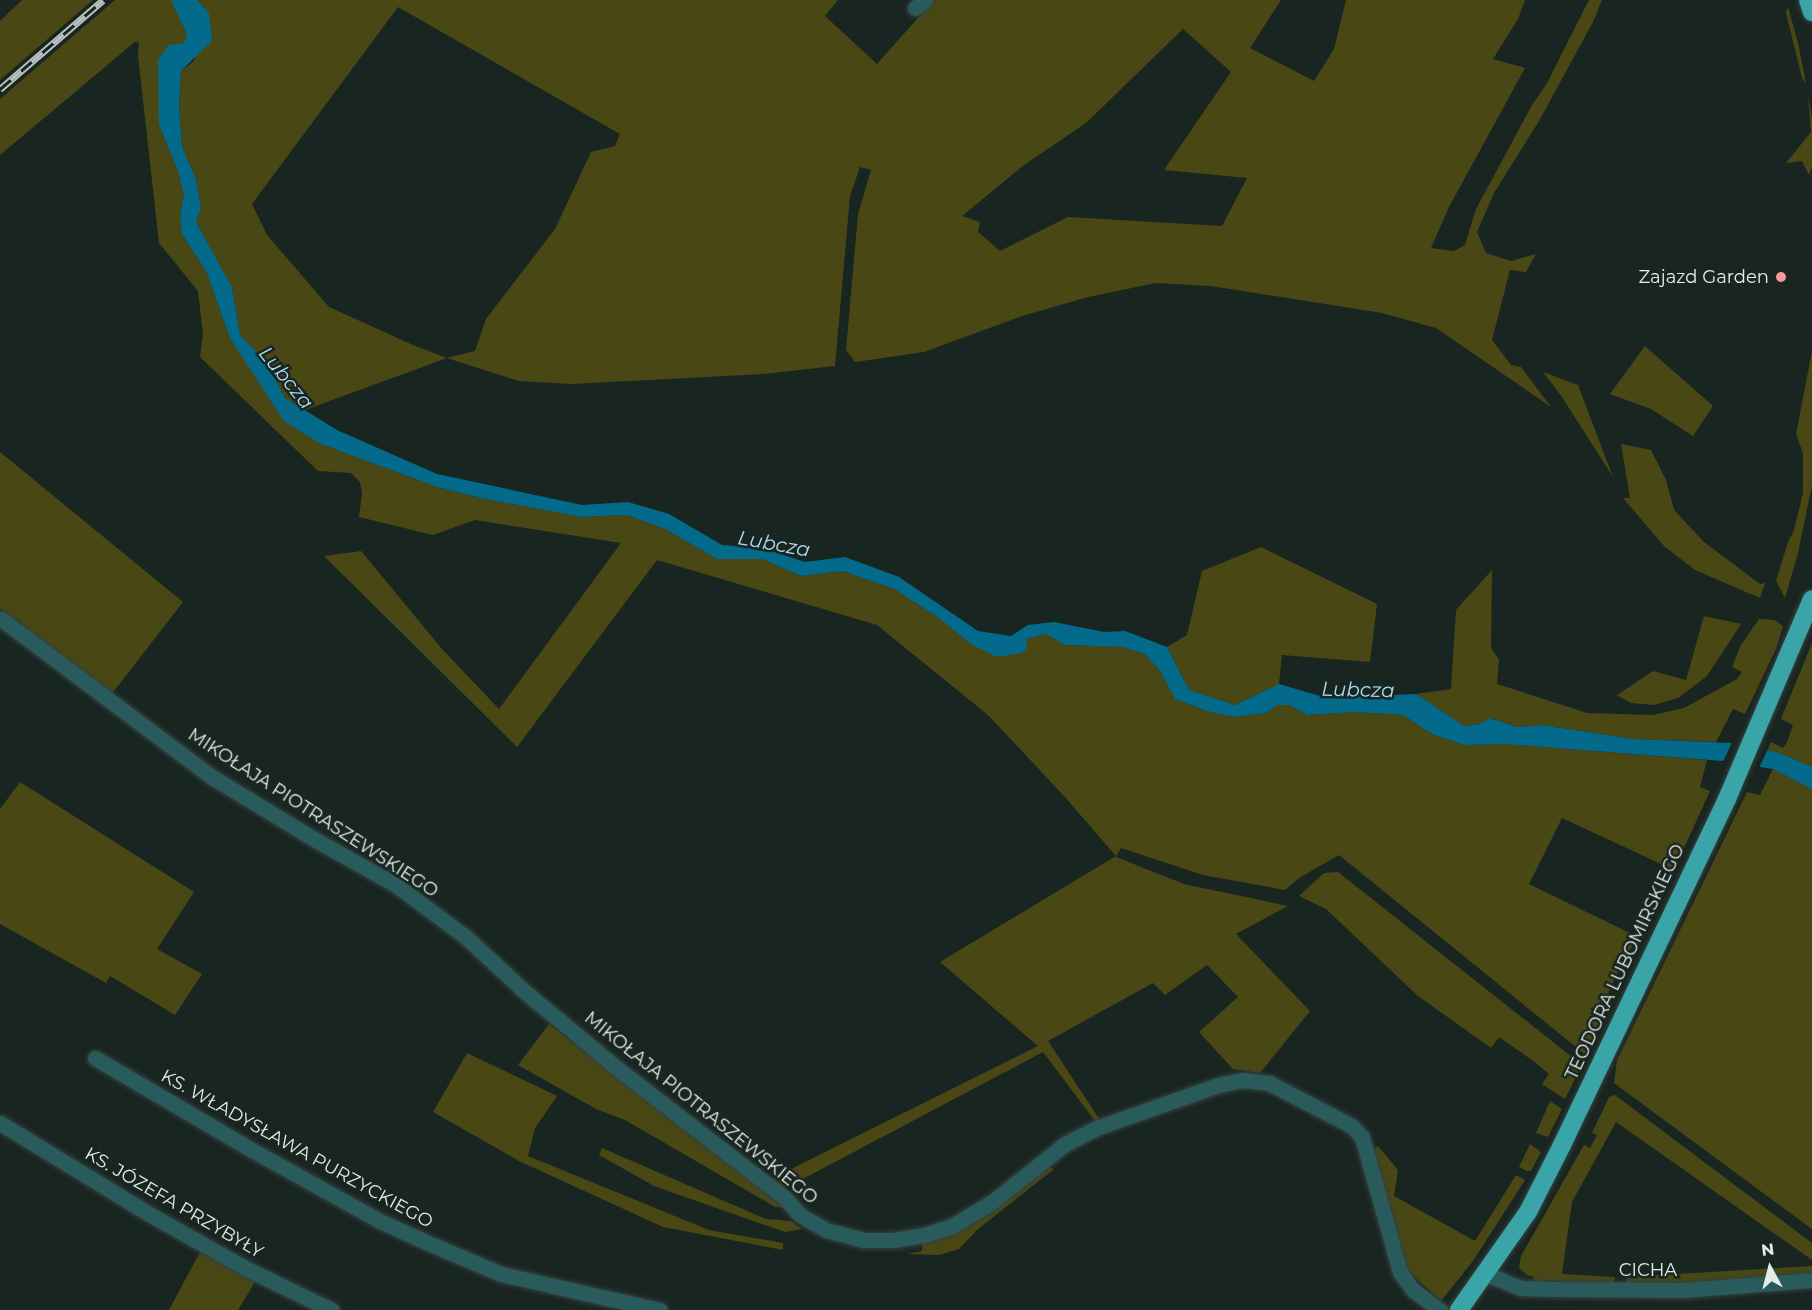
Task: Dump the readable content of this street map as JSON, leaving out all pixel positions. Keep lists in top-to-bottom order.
{
  "streets": {
    "highway": ["TEODORA LUBOMIRSKIEGO"],
    "street": [
      "MIKOŁAJA PIOTRASZEWSKIEGO",
      "KS. WŁADYSŁAWA PURZYCKIEGO",
      "KS. JÓZEFA PRZYBYŁY",
      "CICHA"
    ]
  },
  "crossings": [
    ["TEODORA LUBOMIRSKIEGO", "CICHA"]
  ],
  "water": ["Lubcza"],
  "places": ["Zajazd Garden"],
  "north": "top"
}
